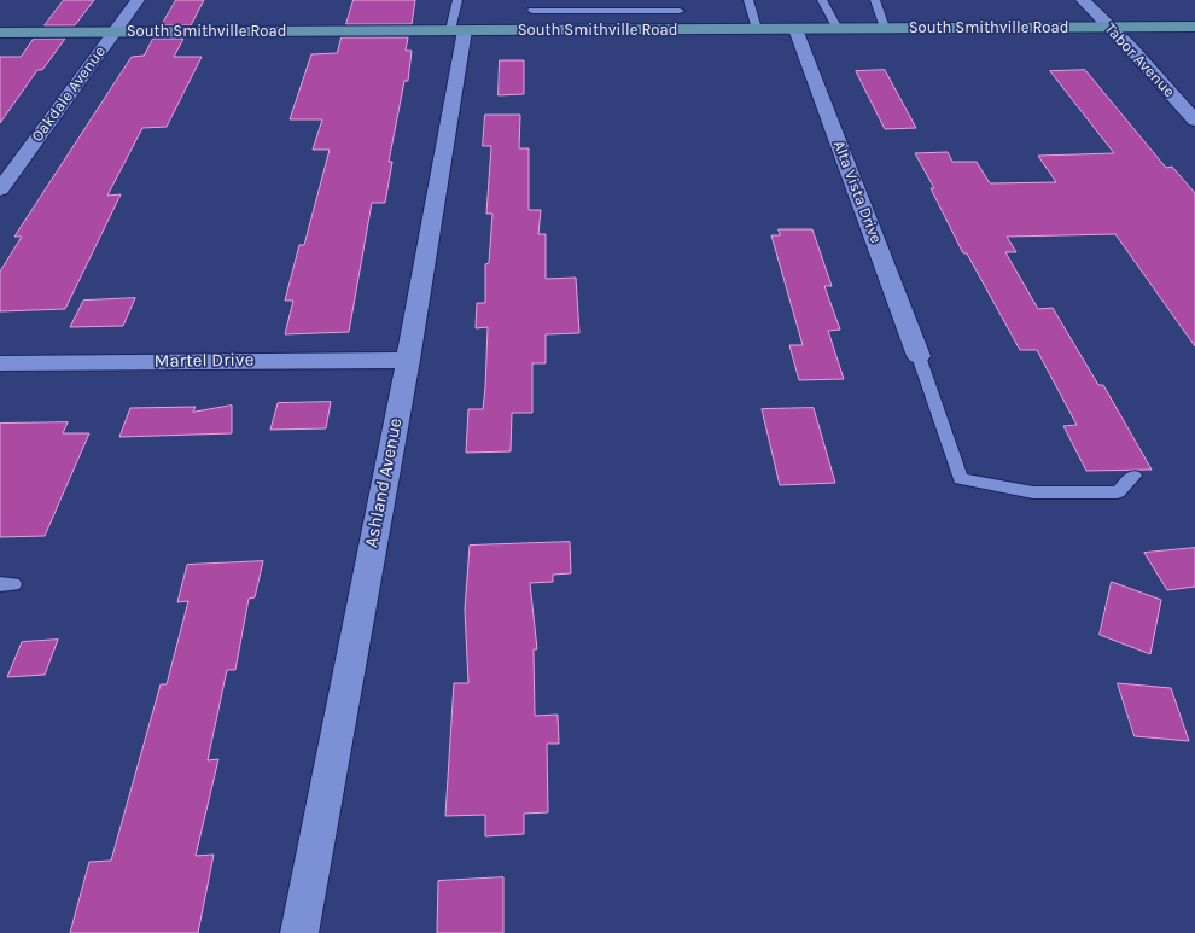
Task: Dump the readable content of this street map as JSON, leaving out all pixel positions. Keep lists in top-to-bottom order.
{
  "streets": {
    "main road": ["South Smithville Road"],
    "street": [
      "Tabor Avenue",
      "Oakdale Avenue",
      "Alta Vista Drive",
      "Martel Drive",
      "Ashland Avenue"
    ]
  },
  "crossings": [
    ["South Smithville Road", "Tabor Avenue"],
    ["South Smithville Road", "Oakdale Avenue"],
    ["South Smithville Road", "Alta Vista Drive"],
    ["South Smithville Road", "Ashland Avenue"],
    ["Martel Drive", "Ashland Avenue"]
  ]
}
